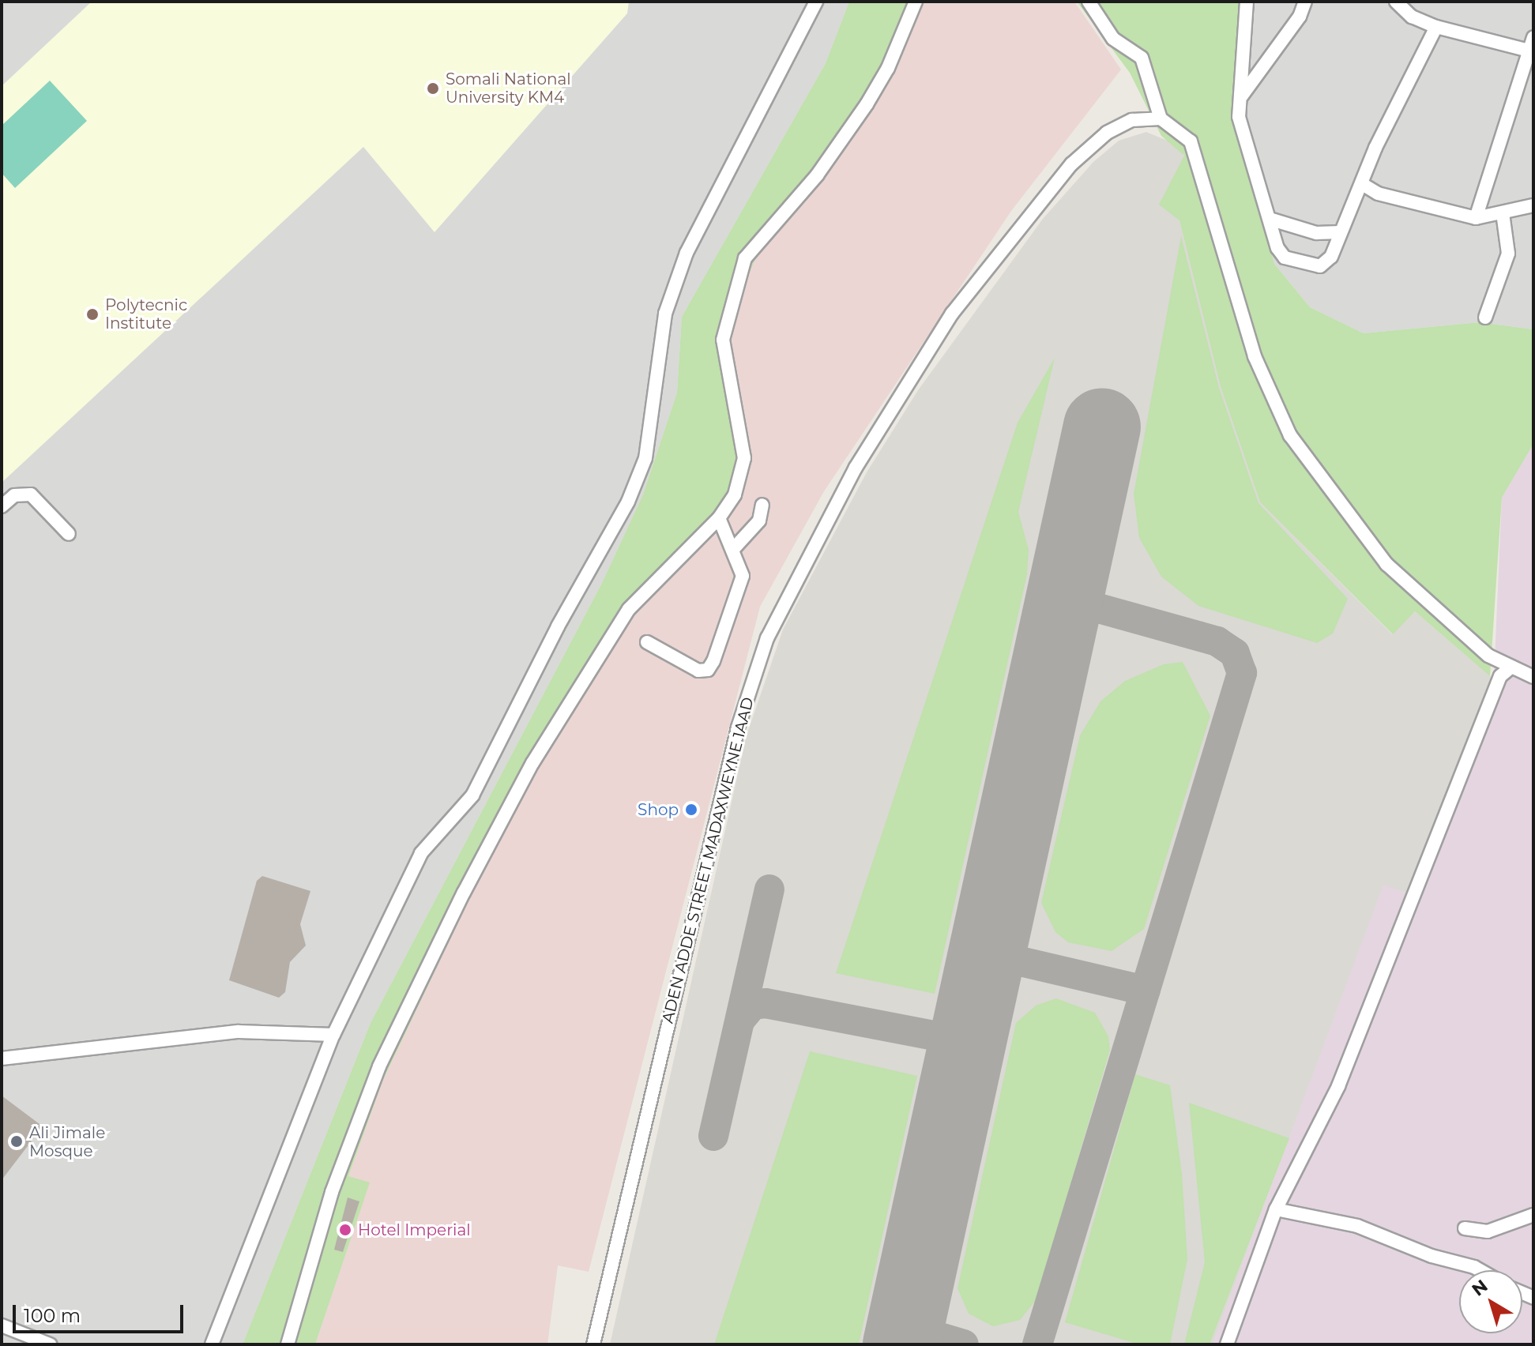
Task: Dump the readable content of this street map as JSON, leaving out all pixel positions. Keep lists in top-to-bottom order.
{
  "streets": {
    "street": ["ADEN ADDE STREET MADAXWEYNE 1AAD"]
  },
  "places": [
    "Somali National University KM4",
    "Polytecnic Institute",
    "Shop",
    "Ali Jimale Mosque",
    "Hotel Imperial"
  ],
  "scale_bar": "100 m",
  "north": "top left"
}
